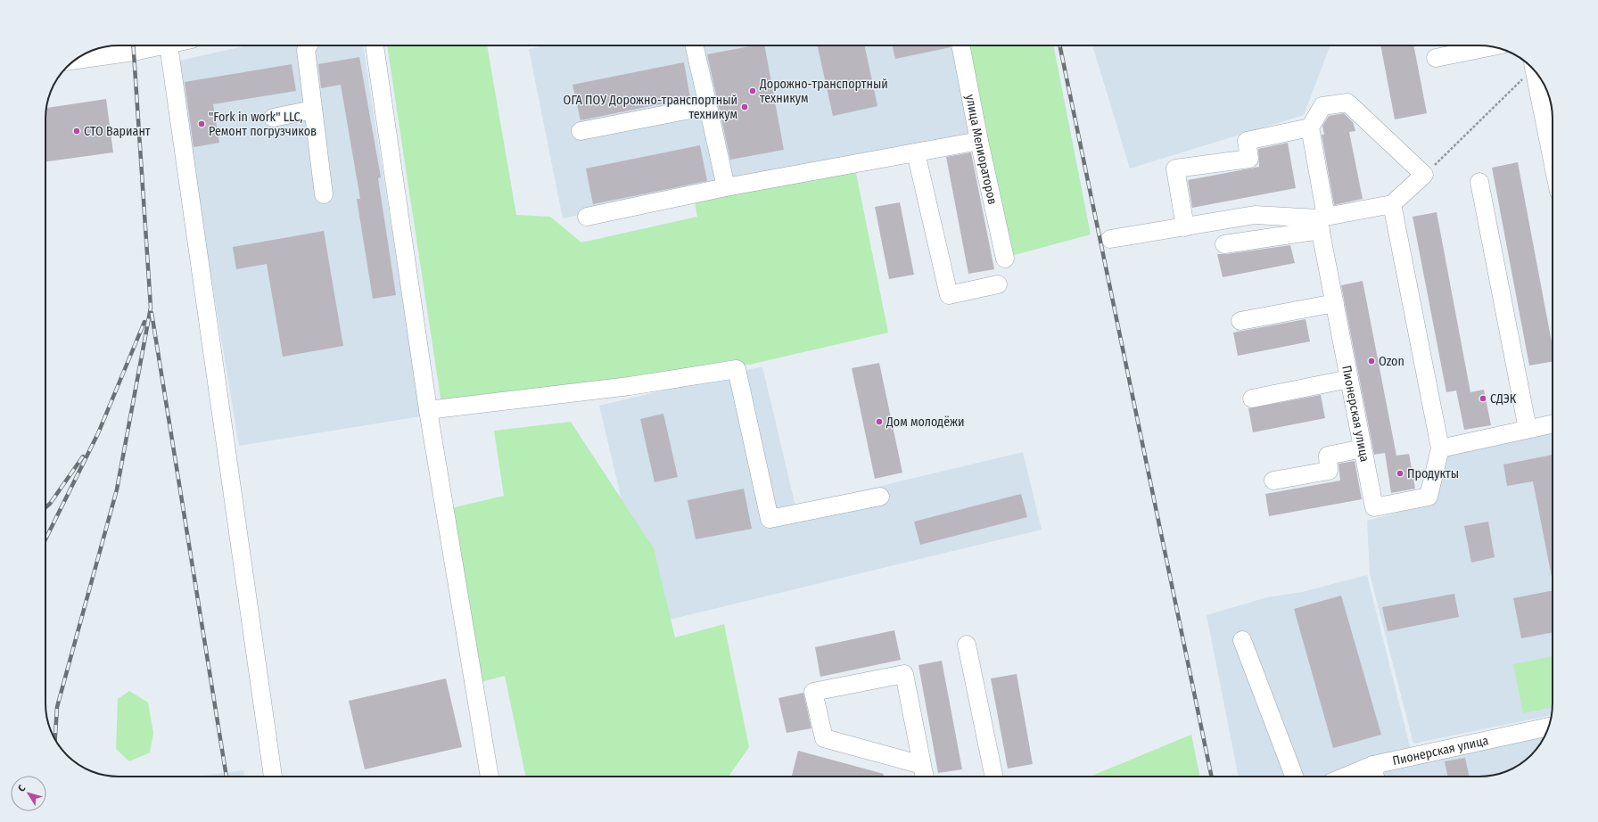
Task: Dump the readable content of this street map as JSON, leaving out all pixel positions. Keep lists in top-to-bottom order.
{
  "streets": {
    "street": ["улица Мелиораторов", "Пионерская улица"]
  },
  "places": [
    "Дорожно-транспортный техникум",
    "ОГА ПОУ Дорожно-транспортный техникум",
    "\"Fork in work\" LLC, Ремонт погрузчиков",
    "СТО Вариант",
    "Ozon",
    "СДЭК",
    "Дом молодёжи",
    "Продукты"
  ],
  "north": "top left"
}
